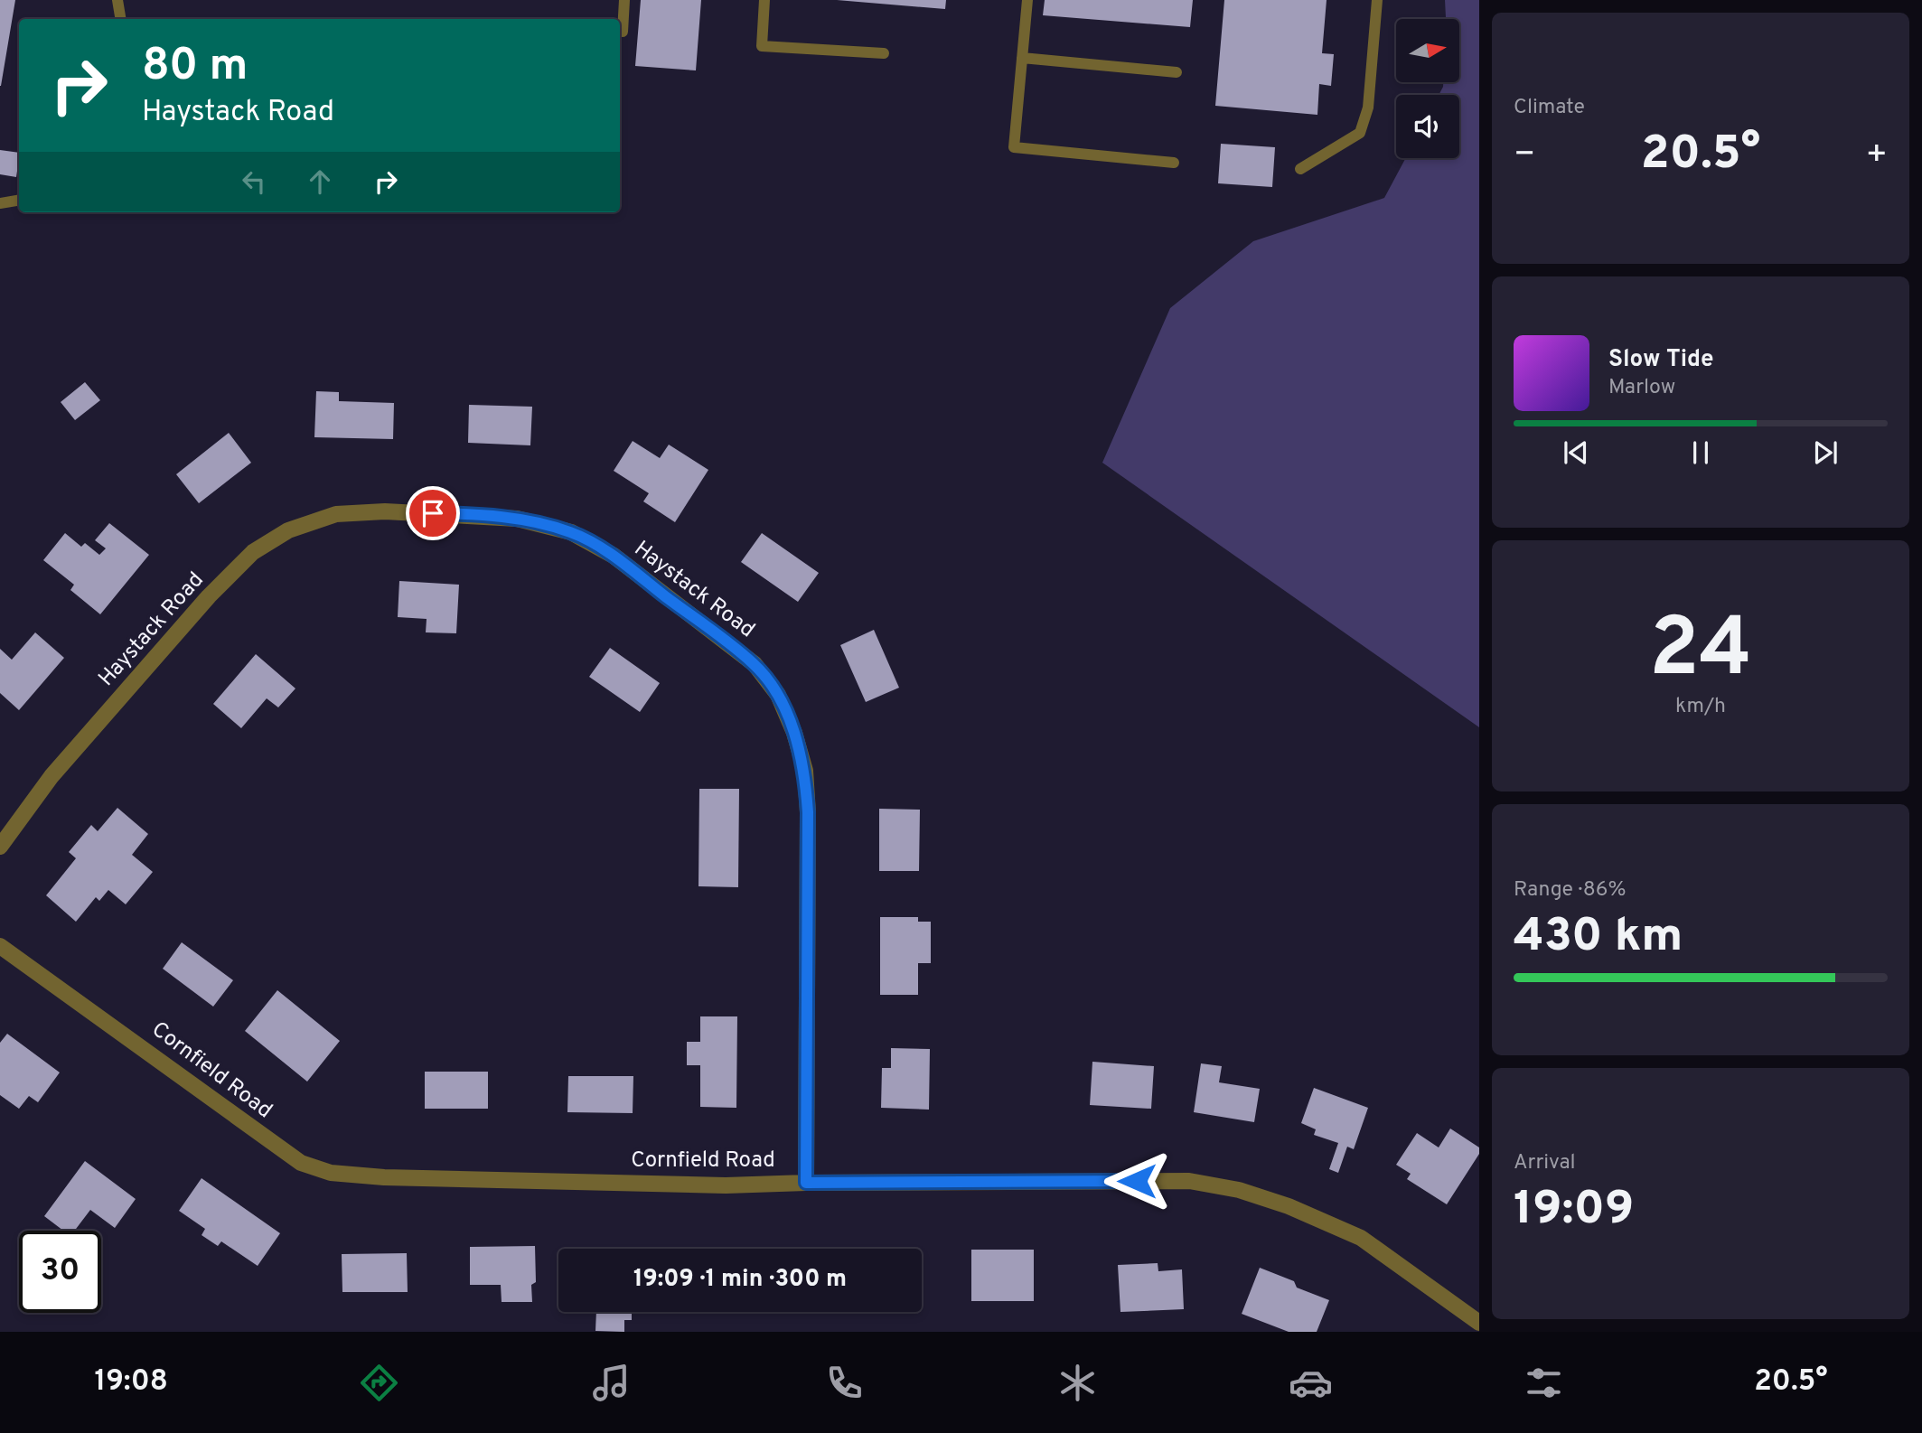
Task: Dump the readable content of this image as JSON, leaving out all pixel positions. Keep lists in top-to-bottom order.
{
  "streets": {
    "street": ["Haystack Road", "Cornfield Road"]
  },
  "crossings": [
    ["Haystack Road", "Cornfield Road"]
  ],
  "north": "right",
  "page": {
    "tile": [
      "Climate",
      ["24", "km/h"],
      ["Range · 86%", "430 km"],
      ["Arrival", "19:09"]
    ],
    "turn": ["80 m", "Haystack Road"],
    "heat": ["−", "20.5°", "+"],
    "song": ["Slow Tide", "Marlow"],
    "limit": "30",
    "trip": "19:09 · 1 min · 300 m",
    "tabs": ["19:08", "20.5°"]
  }
}
